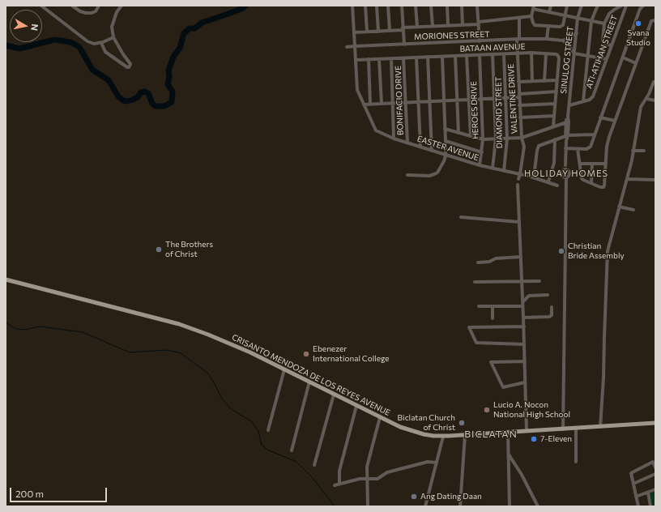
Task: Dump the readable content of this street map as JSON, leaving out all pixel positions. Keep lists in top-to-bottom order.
{
  "streets": {
    "main road": ["CRISANTO MENDOZA DE LOS REYES AVENUE"],
    "street": [
      "MORIONES STREET",
      "BATAAN AVENUE",
      "ATI-ATIHAN STREET",
      "SINULOG STREET",
      "VALENTINE DRIVE",
      "BONIFACIO DRIVE",
      "HEROES DRIVE",
      "DIAMOND STREET",
      "EASTER AVENUE"
    ]
  },
  "crossings": [
    ["MORIONES STREET", "VALENTINE DRIVE"],
    ["MORIONES STREET", "EASTER AVENUE"],
    ["BATAAN AVENUE", "VALENTINE DRIVE"],
    ["BATAAN AVENUE", "BONIFACIO DRIVE"],
    ["BATAAN AVENUE", "HEROES DRIVE"],
    ["BATAAN AVENUE", "DIAMOND STREET"],
    ["BATAAN AVENUE", "EASTER AVENUE"],
    ["ATI-ATIHAN STREET", "SINULOG STREET"],
    ["BONIFACIO DRIVE", "EASTER AVENUE"],
    ["HEROES DRIVE", "EASTER AVENUE"],
    ["DIAMOND STREET", "EASTER AVENUE"]
  ],
  "districts": ["HOLIDAY HOMES", "BICLATAN"],
  "places": [
    "Svana Studio",
    "The Brothers of Christ",
    "Christian Bride Assembly",
    "Ebenezer International College",
    "Lucio A. Nocon National High School",
    "Biclatan Church of Christ",
    "7-Eleven",
    "Ang Dating Daan"
  ],
  "scale_bar": "200 m",
  "north": "right"
}
